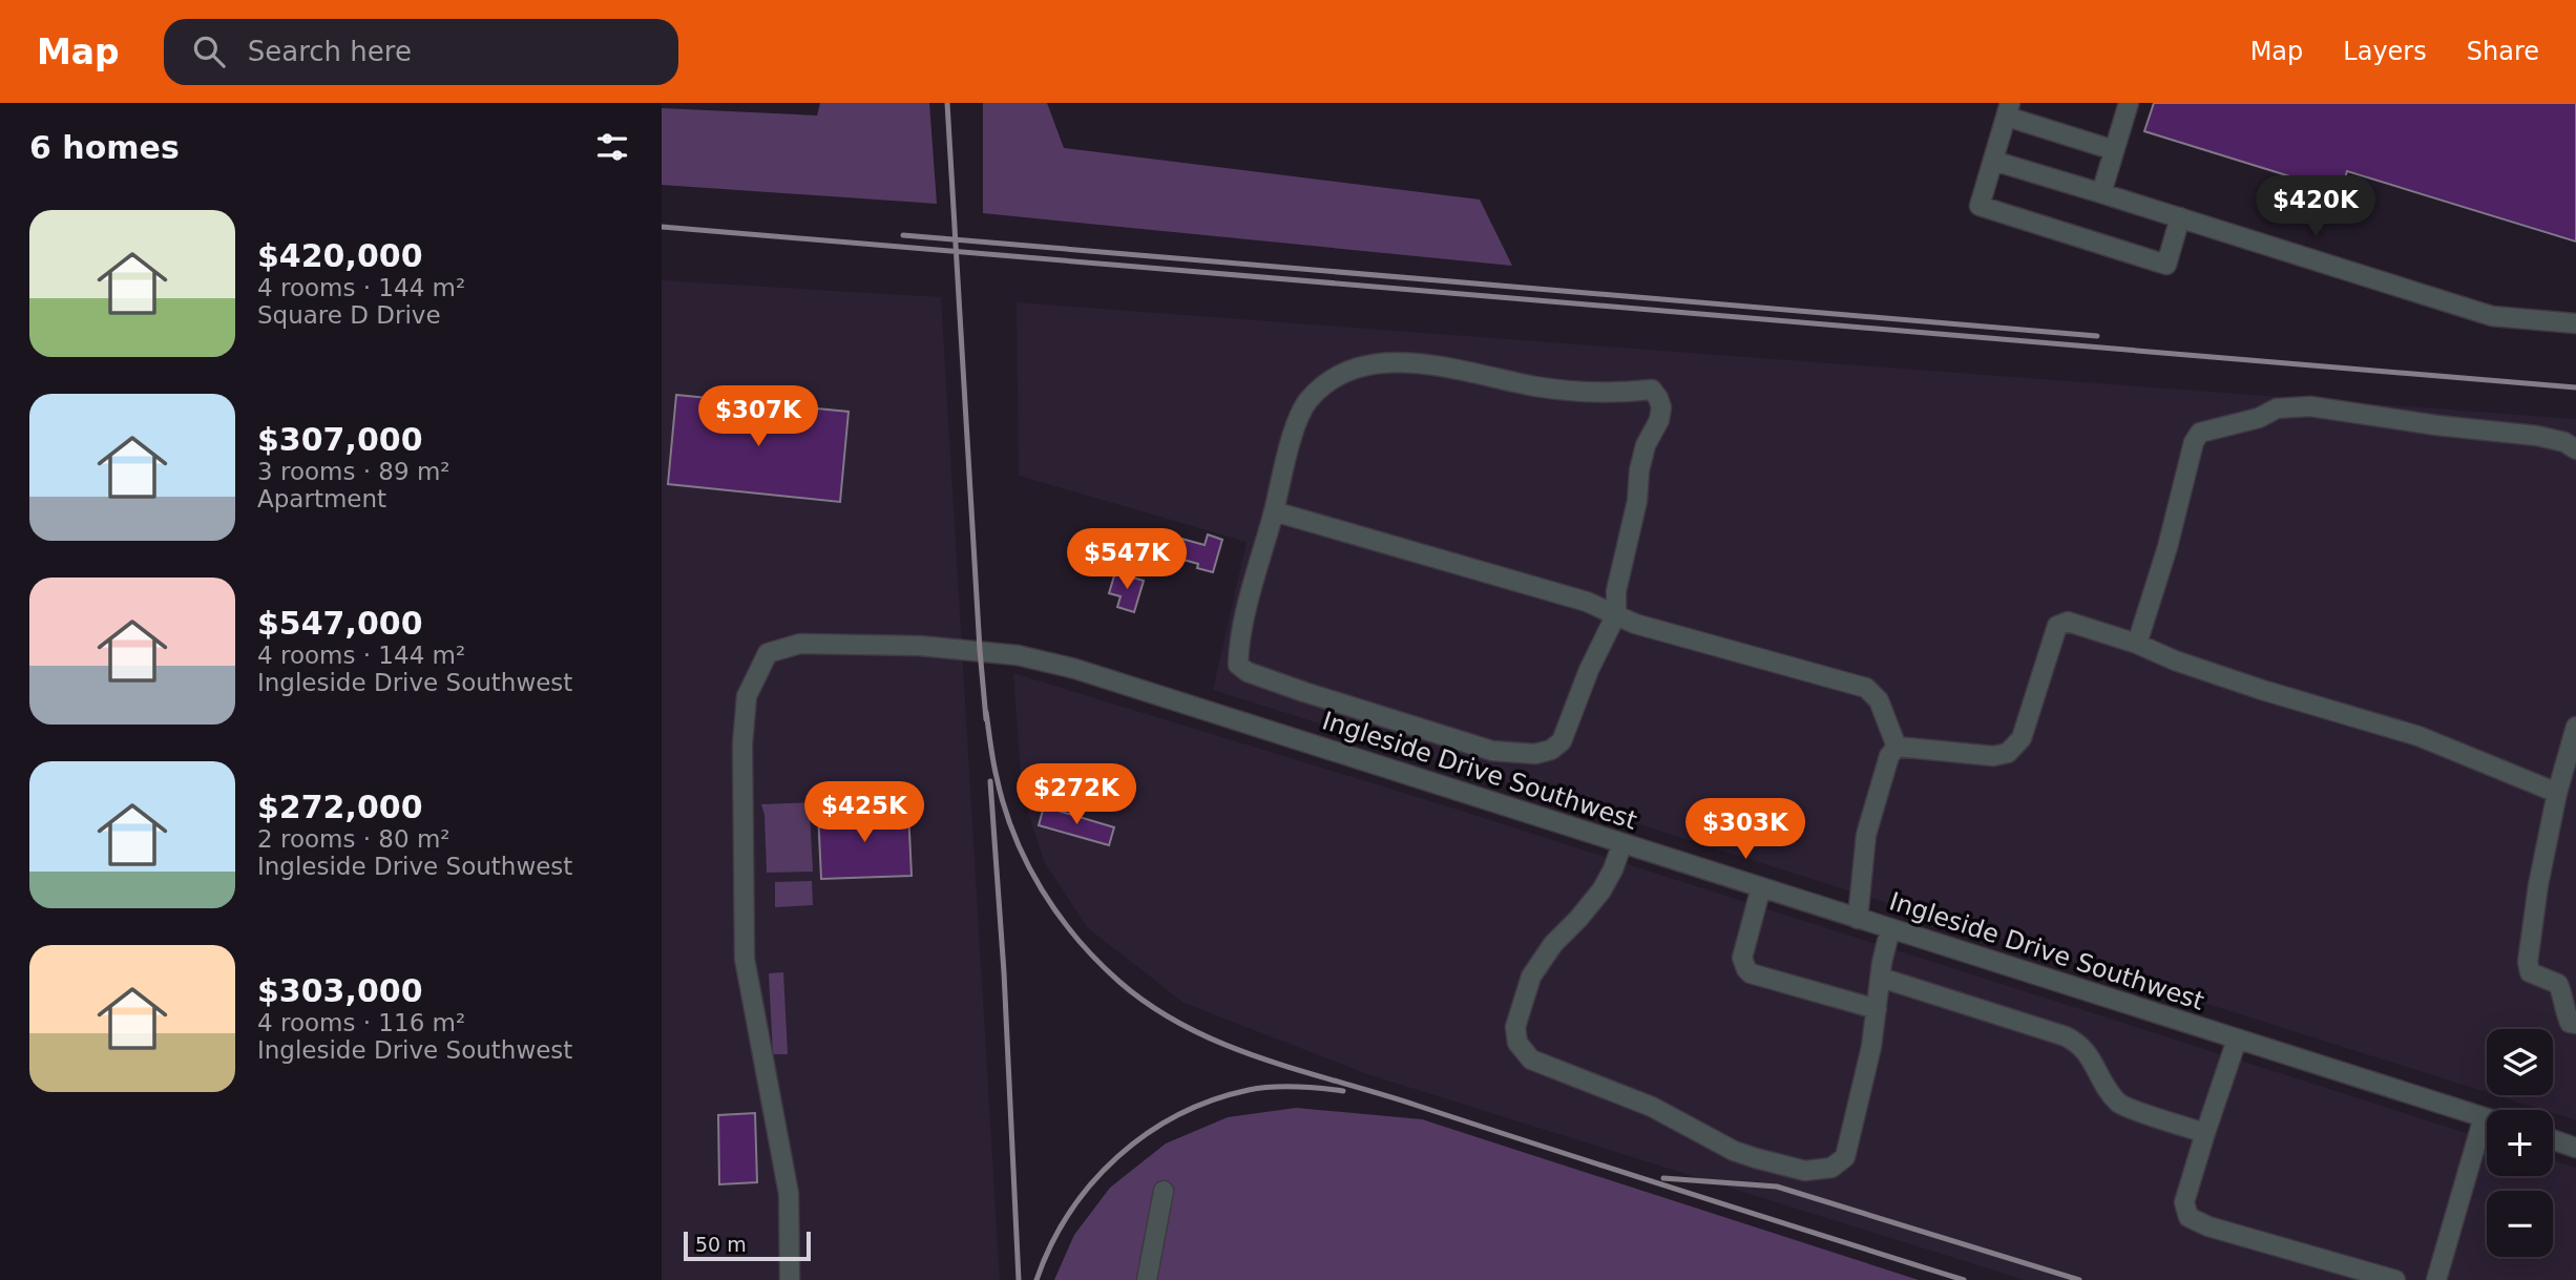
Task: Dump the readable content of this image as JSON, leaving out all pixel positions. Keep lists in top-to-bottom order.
{
  "streets": {
    "street": ["Ingleside Drive Southwest"]
  },
  "scale_bar": "50 m",
  "page": {
    "header": "Map",
    "search": "Search here",
    "nav": ["Map", "Layers", "Share"],
    "heading": "6 homes",
    "price": [
      "$420K",
      "$307K",
      "$547K",
      "$272K",
      "$425K",
      "$303K"
    ],
    "list": [
      {
        "name": "$420,000",
        "note": "4 rooms · 144 m² · Square D Drive"
      },
      {
        "name": "$307,000",
        "note": "3 rooms · 89 m² · Apartment"
      },
      {
        "name": "$547,000",
        "note": "4 rooms · 144 m² · Ingleside Drive Southwest"
      },
      {
        "name": "$272,000",
        "note": "2 rooms · 80 m² · Ingleside Drive Southwest"
      },
      {
        "name": "$303,000",
        "note": "4 rooms · 116 m² · Ingleside Drive Southwest"
      }
    ],
    "map_buttons": ["+", "−"],
    "scale": "50 m"
  }
}
